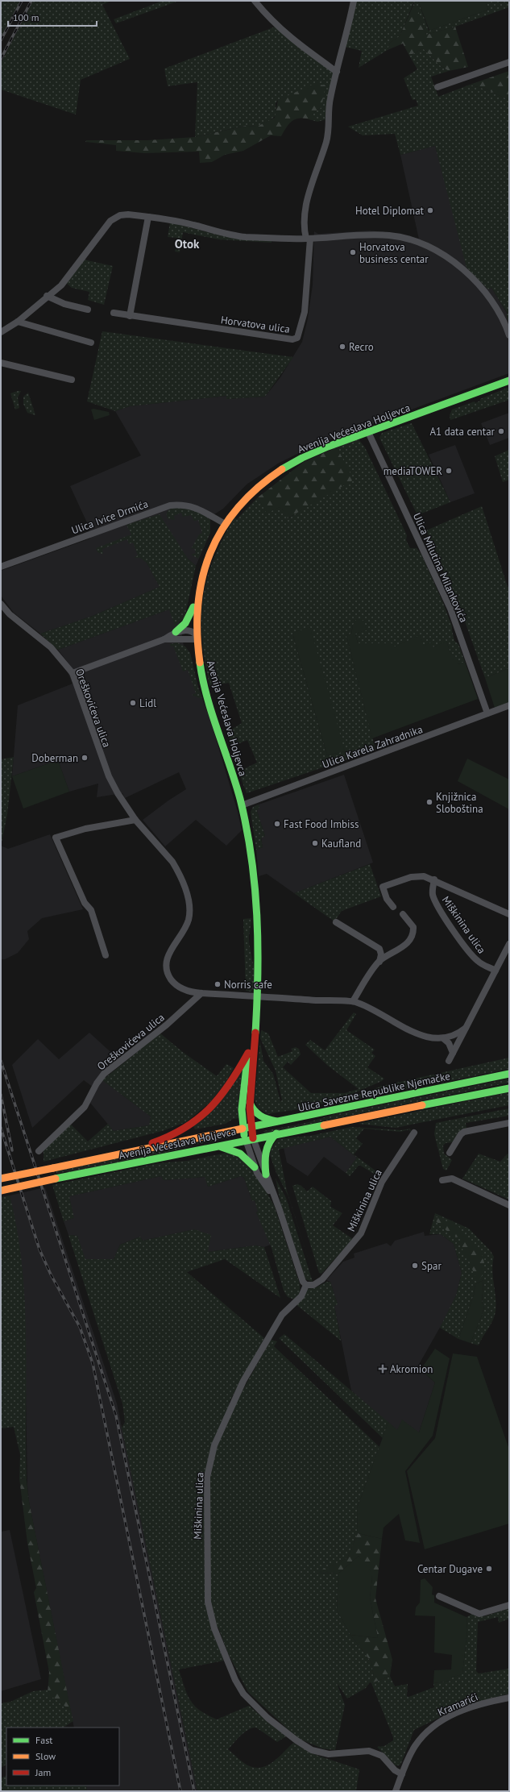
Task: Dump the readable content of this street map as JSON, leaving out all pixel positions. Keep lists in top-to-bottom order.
{
  "streets": {
    "main road": ["Avenija Većeslava Holjevca", "Ulica Savezne Republike Njemačke"],
    "street": [
      "Horvatova ulica",
      "Ulica Ivice Drmića",
      "Ulica Milutina Milankovića",
      "Oreškovićeva ulica",
      "Ulica Karela Zahradnika",
      "Miškinina ulica",
      "Kramarići"
    ]
  },
  "crossings": [
    ["Avenija Većeslava Holjevca", "Ulica Ivice Drmića"],
    ["Avenija Većeslava Holjevca", "Ulica Milutina Milankovića"],
    ["Avenija Većeslava Holjevca", "Oreškovićeva ulica"],
    ["Avenija Većeslava Holjevca", "Ulica Karela Zahradnika"],
    ["Avenija Većeslava Holjevca", "Ulica Savezne Republike Njemačke"],
    ["Ulica Milutina Milankovića", "Ulica Karela Zahradnika"],
    ["Miškinina ulica", "Kramarići"]
  ],
  "districts": ["Otok"],
  "places": {
    "other": [
      "Hotel Diplomat",
      "Horvatova business centar",
      "Recro",
      "A1 data centar",
      "mediaTOWER",
      "Lidl",
      "Doberman",
      "Knjižnica Sloboština",
      "Fast Food Imbiss",
      "Kaufland",
      "Norris cafe",
      "Spar",
      "Centar Dugave"
    ],
    "health": ["Akromion"]
  },
  "legend": ["Fast", "Slow", "Jam"],
  "scale_bar": "100 m"
}
